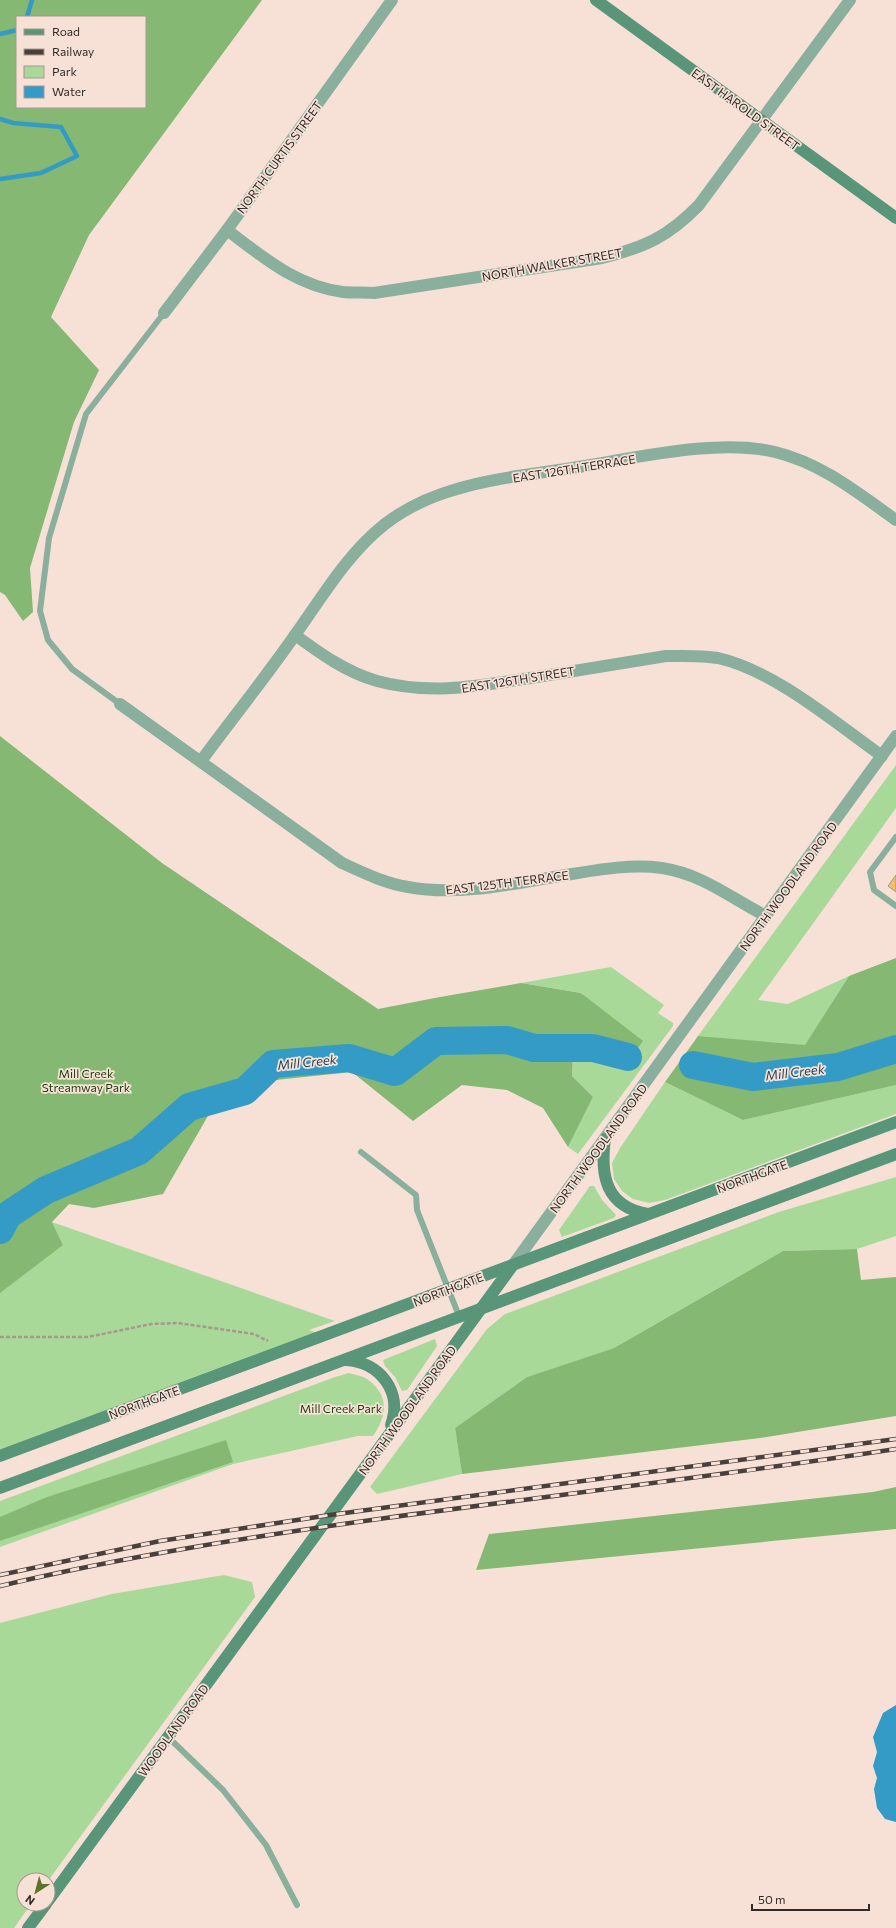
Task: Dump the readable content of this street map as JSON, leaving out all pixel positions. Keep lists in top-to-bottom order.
{
  "streets": {
    "main road": [
      "EAST HAROLD STREET",
      "NORTH WOODLAND ROAD",
      "NORTHGATE",
      "WOODLAND ROAD"
    ],
    "street": [
      "NORTH CURTIS STREET",
      "NORTH WALKER STREET",
      "EAST 126TH TERRACE",
      "EAST 126TH STREET",
      "EAST 125TH TERRACE"
    ]
  },
  "crossings": [
    ["EAST HAROLD STREET", "NORTH WALKER STREET"],
    ["NORTH CURTIS STREET", "NORTH WALKER STREET"],
    ["EAST 126TH TERRACE", "EAST 126TH STREET"],
    ["EAST 126TH STREET", "NORTH WOODLAND ROAD"],
    ["EAST 125TH TERRACE", "NORTH WOODLAND ROAD"],
    ["NORTH WOODLAND ROAD", "NORTHGATE"],
    ["NORTH WOODLAND ROAD", "WOODLAND ROAD"]
  ],
  "water": ["Mill Creek"],
  "parks": ["Mill Creek Streamway Park", "Mill Creek Park"],
  "legend": [
    "Road",
    "Railway",
    "Park",
    "Water"
  ],
  "scale_bar": "50 m",
  "north": "bottom left"
}
